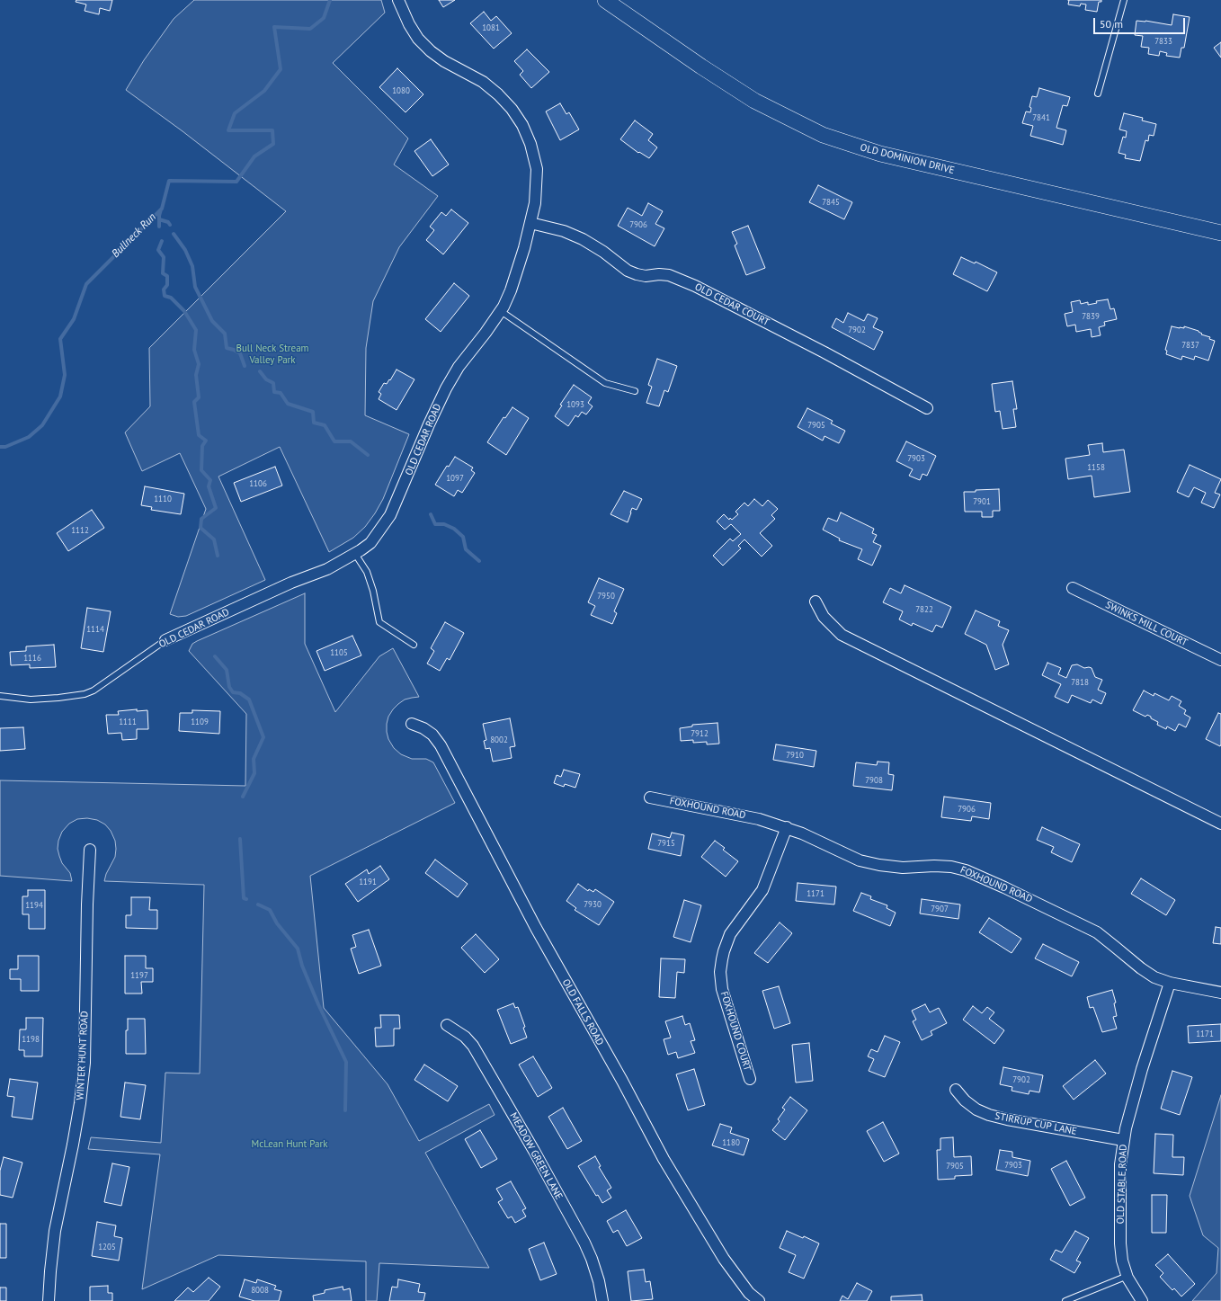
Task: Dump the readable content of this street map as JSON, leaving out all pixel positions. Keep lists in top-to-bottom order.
{
  "streets": {
    "main road": ["OLD DOMINION DRIVE"],
    "street": [
      "OLD CEDAR COURT",
      "OLD CEDAR ROAD",
      "SWINKS MILL COURT",
      "FOXHOUND ROAD",
      "OLD FALLS ROAD",
      "FOXHOUND COURT",
      "WINTER HUNT ROAD",
      "STIRRUP CUP LANE",
      "MEADOW GREEN LANE",
      "OLD STABLE ROAD"
    ]
  },
  "crossings": [
    ["OLD CEDAR COURT", "OLD CEDAR ROAD"],
    ["FOXHOUND ROAD", "FOXHOUND COURT"],
    ["FOXHOUND ROAD", "OLD STABLE ROAD"],
    ["STIRRUP CUP LANE", "OLD STABLE ROAD"]
  ],
  "water": ["Bullneck Run"],
  "parks": ["Bull Neck Stream Valley Park", "McLean Hunt Park"],
  "house_numbers": [
    "1081",
    "7833",
    "1080",
    "7841",
    "7845",
    "7906",
    "7839",
    "7902",
    "7837",
    "1093",
    "7905",
    "7903",
    "1158",
    "1097",
    "1106",
    "1110",
    "7901",
    "1112",
    "7950",
    "7822",
    "1114",
    "1105",
    "1116",
    "7818",
    "1111",
    "1109",
    "7912",
    "8002",
    "7910",
    "7908",
    "7906",
    "7915",
    "1191",
    "1171",
    "7930",
    "1194",
    "7907",
    "1197",
    "1171",
    "1198",
    "7902",
    "1180",
    "7903",
    "7905",
    "1205",
    "8008"
  ],
  "scale_bar": "50 m"
}
